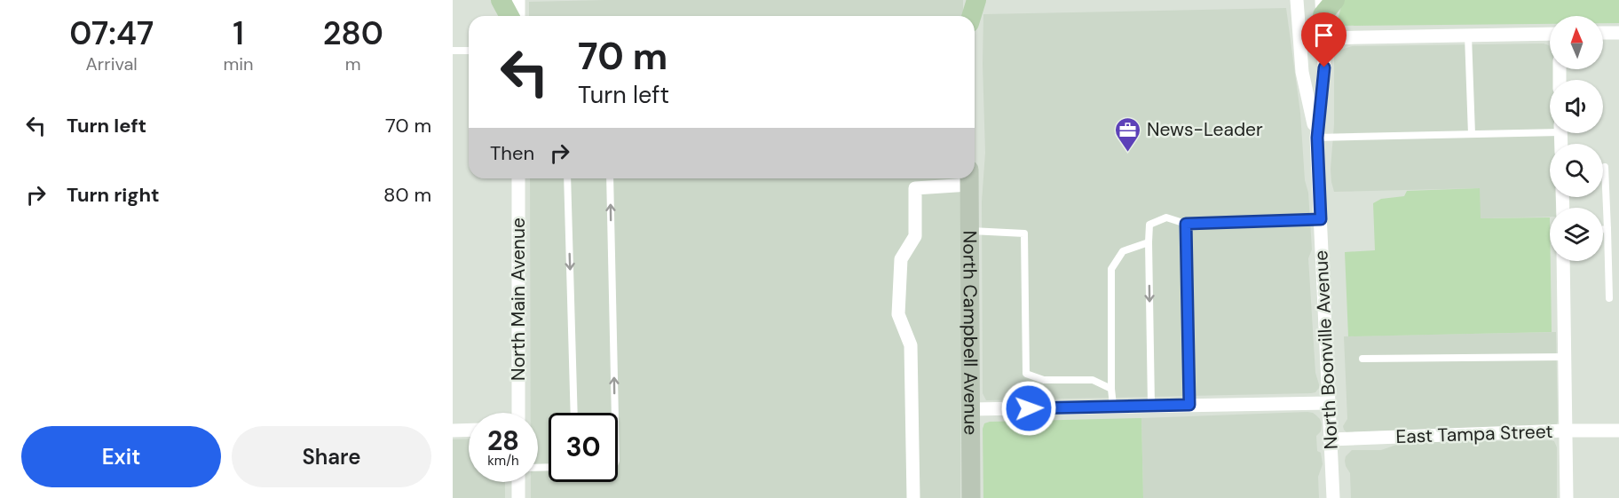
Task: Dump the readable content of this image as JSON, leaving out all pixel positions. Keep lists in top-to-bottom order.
{
  "streets": {
    "main road": ["North Campbell Avenue"],
    "street": ["North Main Avenue", "North Boonville Avenue", "East Tampa Street"]
  },
  "crossings": [
    ["North Boonville Avenue", "East Tampa Street"]
  ],
  "places": {
    "office": ["News-Leader"]
  },
  "north": "top",
  "page": {
    "eta": [
      "07:47",
      "Arrival",
      "1",
      "min",
      "280",
      "m"
    ],
    "turn": ["70 m", "Turn left"],
    "list": [
      {
        "name": "Turn left",
        "value": "70 m"
      },
      {
        "name": "Turn right",
        "value": "80 m"
      }
    ],
    "then": "Then",
    "speed": "28 km/h",
    "limit": "30",
    "buttons": ["Exit", "Share"]
  }
}
